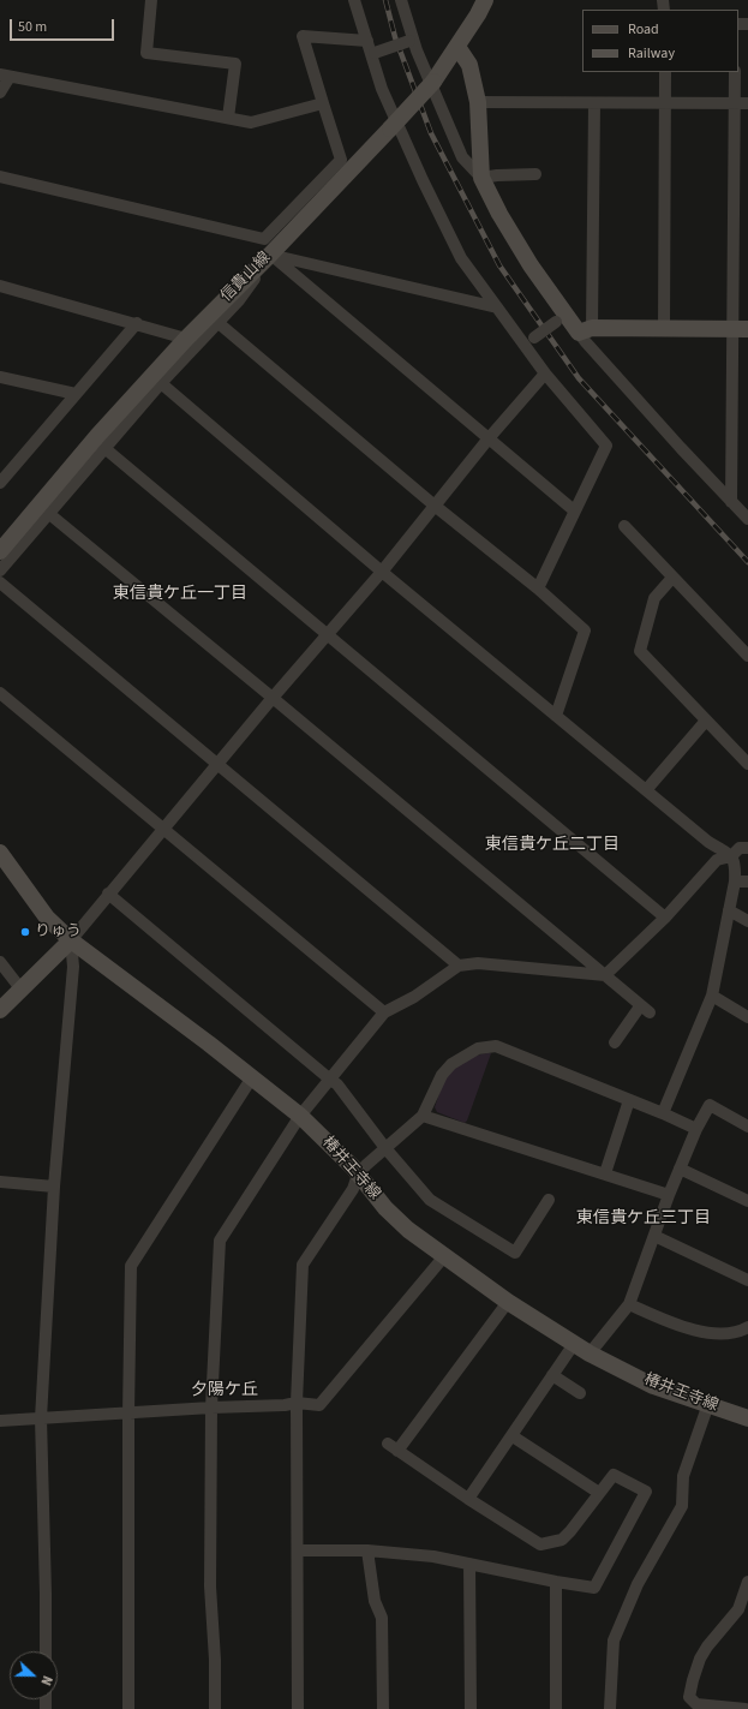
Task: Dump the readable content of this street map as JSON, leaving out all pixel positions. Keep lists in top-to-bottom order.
{
  "streets": {
    "main road": ["信貴山線", "椿井王寺線"]
  },
  "districts": [
    "東信貴ケ丘一丁目",
    "東信貴ケ丘二丁目",
    "東信貴ケ丘三丁目",
    "夕陽ケ丘"
  ],
  "places": ["りゅう"],
  "legend": ["Road", "Railway"],
  "scale_bar": "50 m",
  "north": "right"
}
